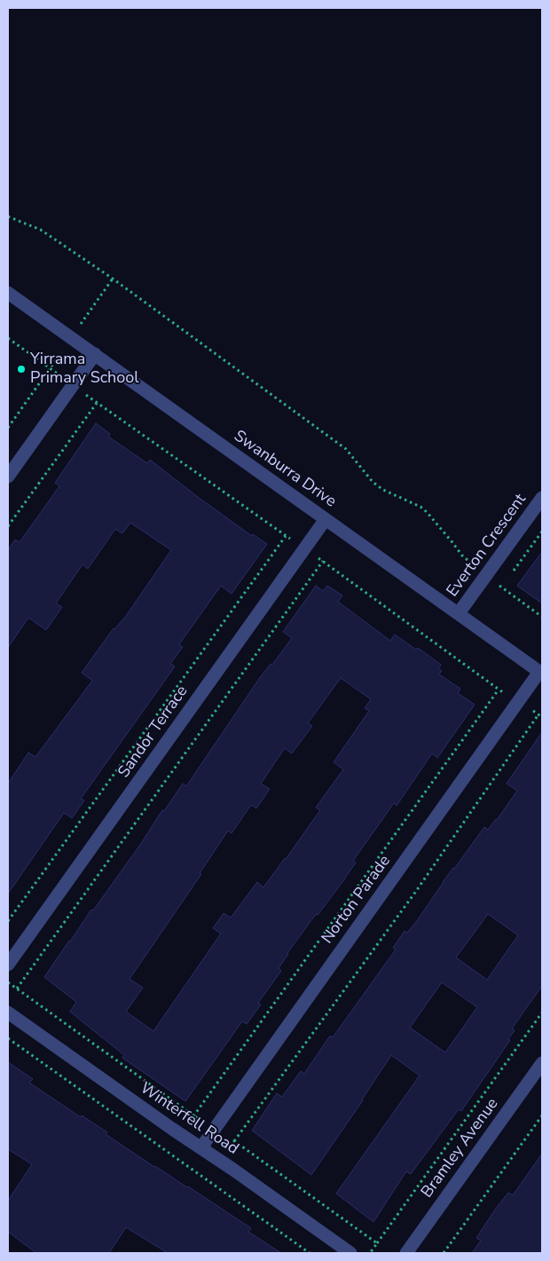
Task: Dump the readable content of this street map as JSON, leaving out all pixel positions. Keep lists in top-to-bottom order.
{
  "streets": {
    "street": [
      "Swanburra Drive",
      "Everton Crescent",
      "Sandor Terrace",
      "Norton Parade",
      "Winterfell Road",
      "Bramley Avenue"
    ]
  },
  "crossings": [
    ["Swanburra Drive", "Everton Crescent"],
    ["Swanburra Drive", "Sandor Terrace"],
    ["Swanburra Drive", "Norton Parade"],
    ["Norton Parade", "Winterfell Road"]
  ],
  "places": ["Yirrama Primary School"]
}
